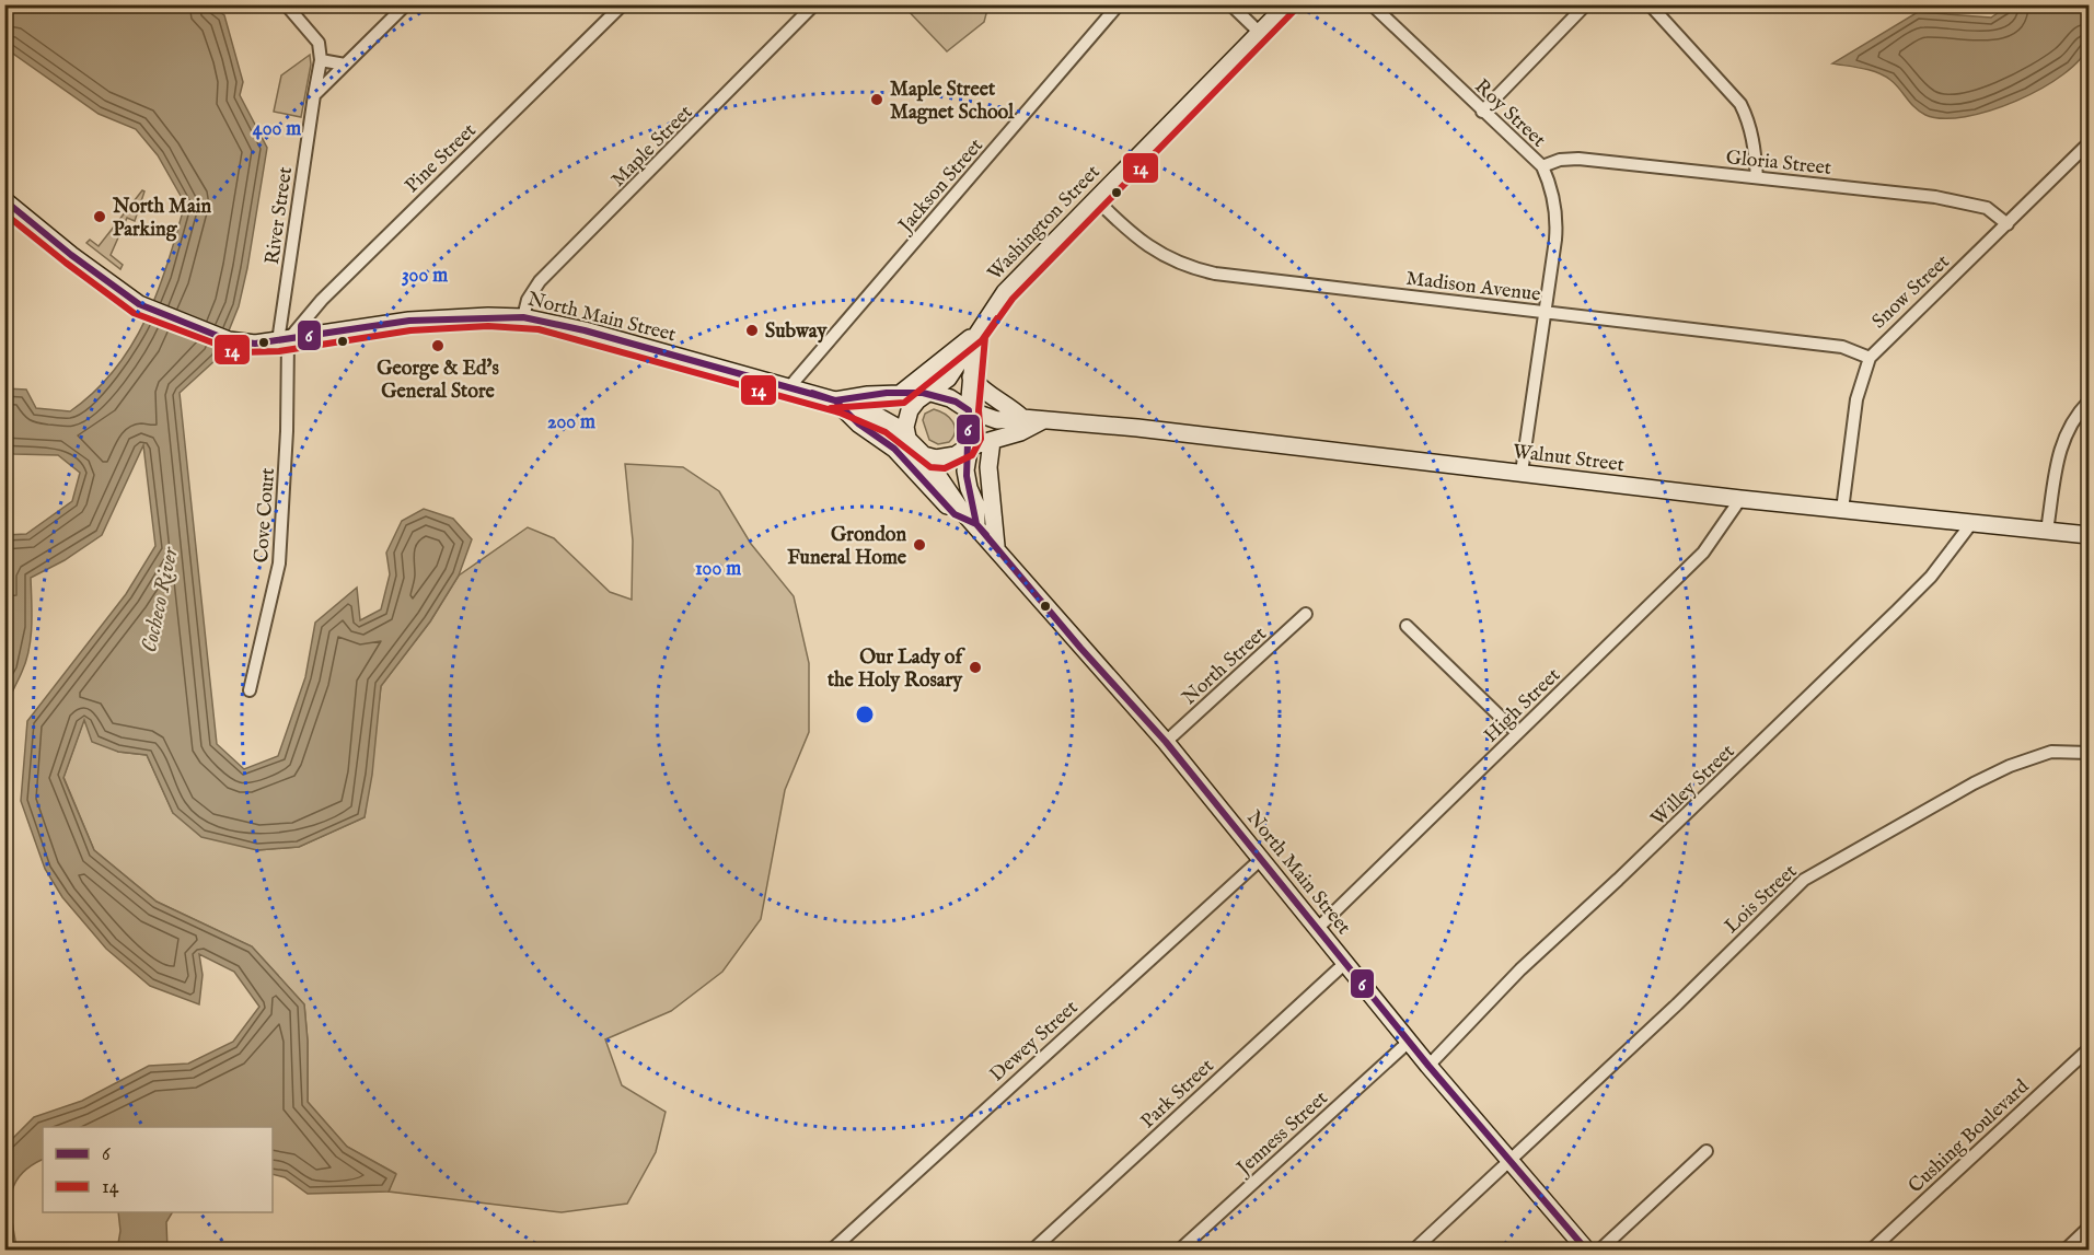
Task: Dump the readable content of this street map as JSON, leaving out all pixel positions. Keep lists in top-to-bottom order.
{
  "streets": {
    "main road": ["Washington Street", "North Main Street", "Walnut Street"],
    "street": [
      "Roy Street",
      "Maple Street",
      "Pine Street",
      "Gloria Street",
      "Jackson Street",
      "River Street",
      "Madison Avenue",
      "Snow Street",
      "Cove Court",
      "North Street",
      "High Street",
      "Willey Street",
      "Lois Street",
      "Dewey Street",
      "Park Street",
      "Jenness Street",
      "Cushing Boulevard"
    ]
  },
  "crossings": [
    ["Roy Street", "Gloria Street"],
    ["Roy Street", "Madison Avenue"],
    ["Roy Street", "Walnut Street"],
    ["Maple Street", "North Main Street"],
    ["Pine Street", "River Street"],
    ["Pine Street", "North Main Street"],
    ["Pine Street", "Cove Court"],
    ["Gloria Street", "Snow Street"],
    ["Jackson Street", "North Main Street"],
    ["River Street", "North Main Street"],
    ["River Street", "Cove Court"],
    ["Washington Street", "Madison Avenue"],
    ["Washington Street", "North Main Street"],
    ["Washington Street", "Walnut Street"],
    ["Madison Avenue", "Snow Street"],
    ["Snow Street", "Walnut Street"],
    ["North Main Street", "Walnut Street"],
    ["North Main Street", "Cove Court"],
    ["North Main Street", "North Street"],
    ["North Main Street", "High Street"],
    ["North Main Street", "Willey Street"],
    ["North Main Street", "Lois Street"],
    ["North Main Street", "Dewey Street"],
    ["North Main Street", "Park Street"],
    ["North Main Street", "Jenness Street"],
    ["Walnut Street", "High Street"],
    ["Walnut Street", "Willey Street"]
  ],
  "water": ["Cocheco River"],
  "places": [
    "Maple Street Magnet School",
    "North Main Parking",
    "Subway",
    "George & Ed's General Store",
    "Grondon Funeral Home",
    "Our Lady of the Holy Rosary"
  ],
  "lines": ["transit line 14", "transit line 6"],
  "legend": ["6", "14"],
  "rings": [
    "400 m",
    "300 m",
    "200 m",
    "100 m"
  ]
}
